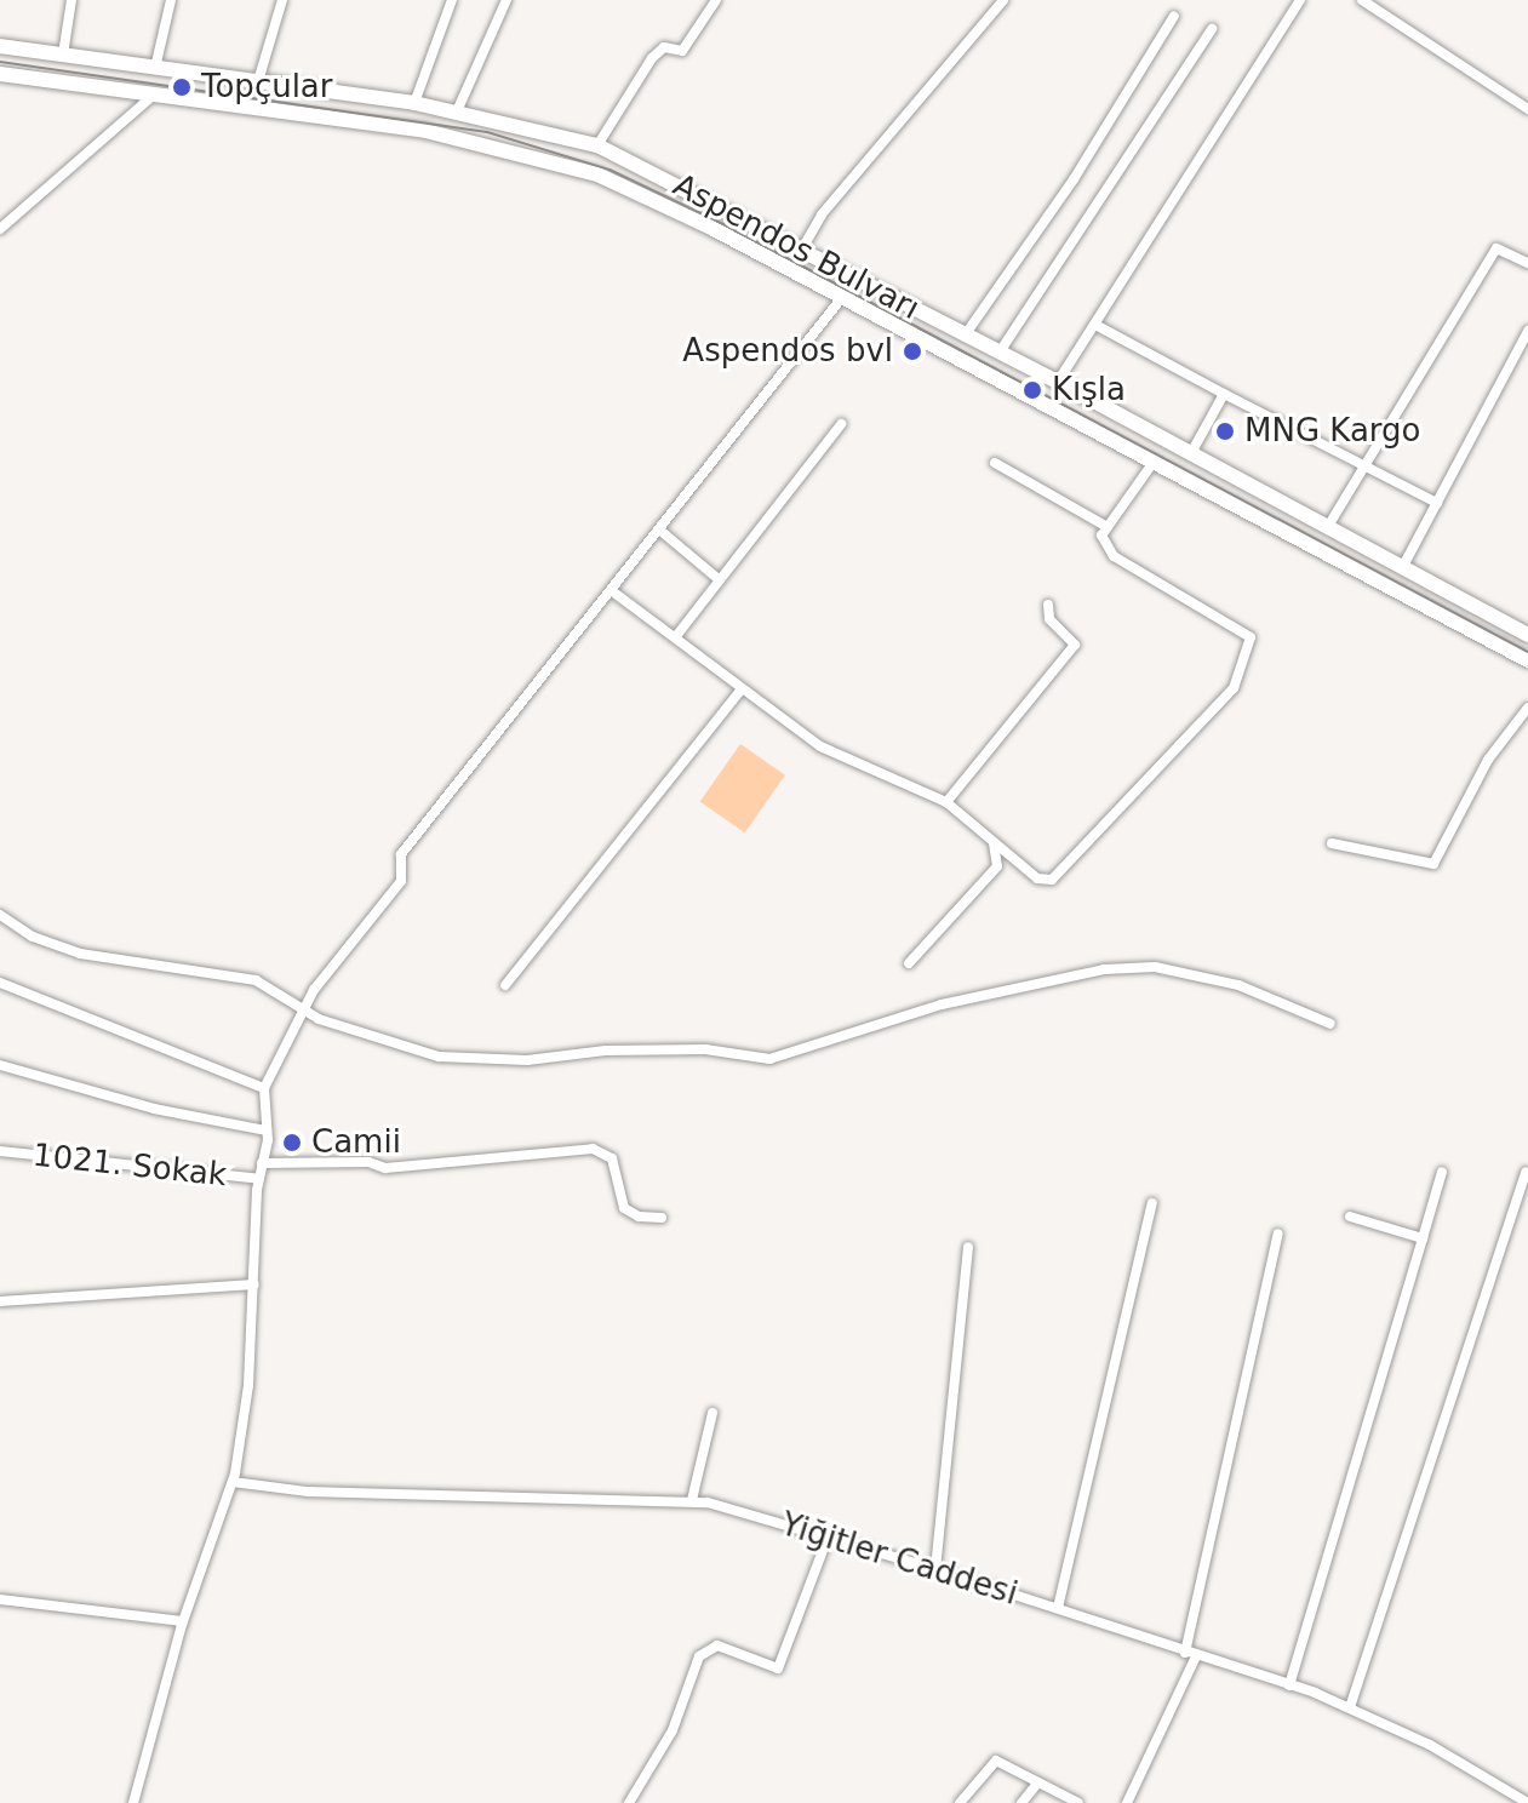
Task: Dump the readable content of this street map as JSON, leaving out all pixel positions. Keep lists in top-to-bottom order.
{
  "streets": {
    "main road": ["Aspendos Bulvarı"],
    "street": ["1021. Sokak", "Yiğitler Caddesi"]
  },
  "places": [
    "Topçular",
    "Aspendos bvl",
    "Kışla",
    "MNG Kargo",
    "Camii"
  ]
}
